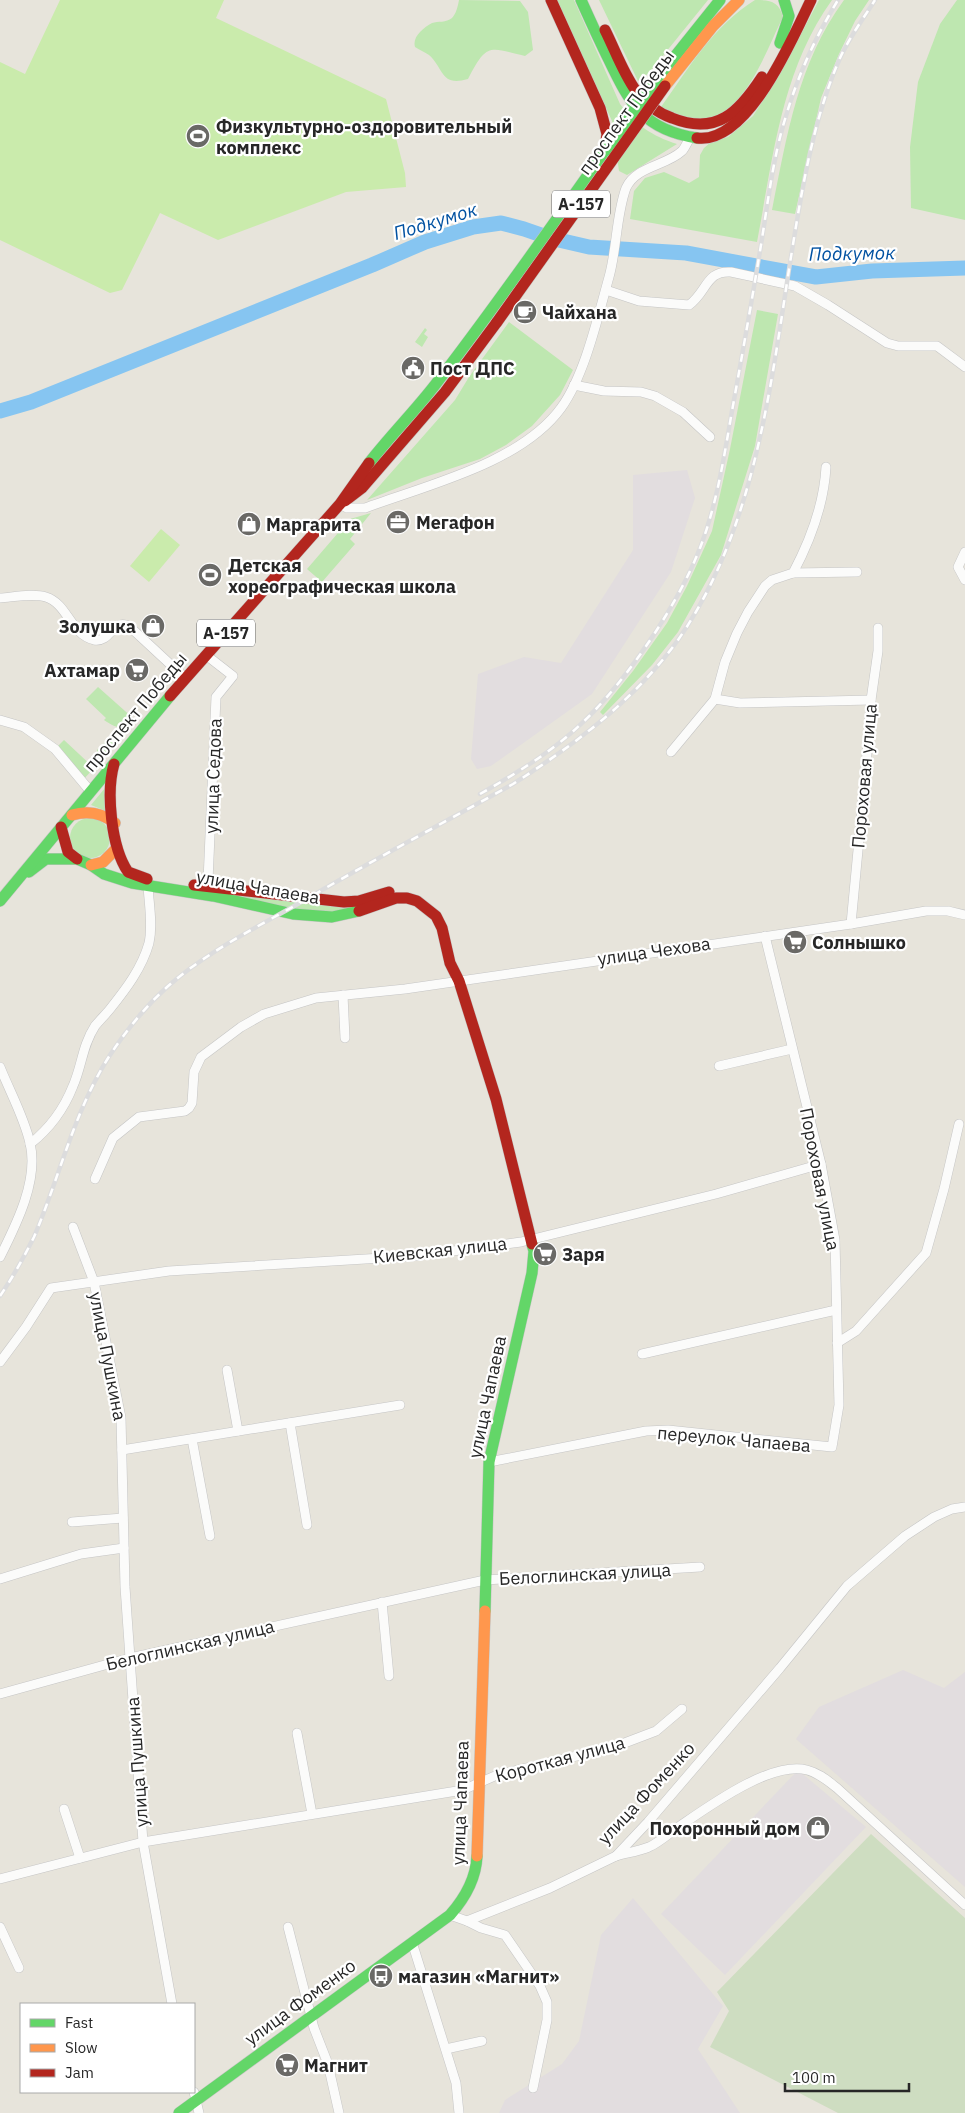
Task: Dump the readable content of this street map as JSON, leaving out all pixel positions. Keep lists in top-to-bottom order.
{
  "streets": {
    "main road": [
      "проспект Победы",
      "А-157",
      "улица Чапаева",
      "улица Фоменко"
    ],
    "street": [
      "улица Седова",
      "Пороховая улица",
      "улица Чехова",
      "Киевская улица",
      "улица Пушкина",
      "переулок Чапаева",
      "Белоглинская улица",
      "Короткая улица"
    ]
  },
  "crossings": [
    ["проспект Победы", "улица Седова"],
    ["проспект Победы", "улица Чапаева"],
    ["Пороховая улица", "улица Чехова"],
    ["Пороховая улица", "Киевская улица"],
    ["Пороховая улица", "переулок Чапаева"],
    ["улица Чапаева", "улица Чехова"],
    ["улица Чапаева", "Киевская улица"],
    ["улица Чапаева", "переулок Чапаева"],
    ["улица Чапаева", "Белоглинская улица"],
    ["улица Чапаева", "Короткая улица"],
    ["улица Чапаева", "улица Фоменко"],
    ["Киевская улица", "улица Пушкина"],
    ["улица Пушкина", "Белоглинская улица"],
    ["улица Пушкина", "Короткая улица"]
  ],
  "water": ["Подкумок"],
  "places": {
    "sports": ["Физкультурно-оздоровительный комплекс", "Детская хореографическая школа"],
    "cafe": ["Чайхана"],
    "public building": ["Пост ДПС"],
    "office": ["Мегафон"],
    "shop": ["Маргарита", "Золушка", "Похоронный дом"],
    "supermarket": [
      "Ахтамар",
      "Солнышко",
      "Заря",
      "Магнит"
    ],
    "bus stop": ["магазин «Магнит»"]
  },
  "legend": ["Fast", "Slow", "Jam"],
  "scale_bar": "100 m"
}
